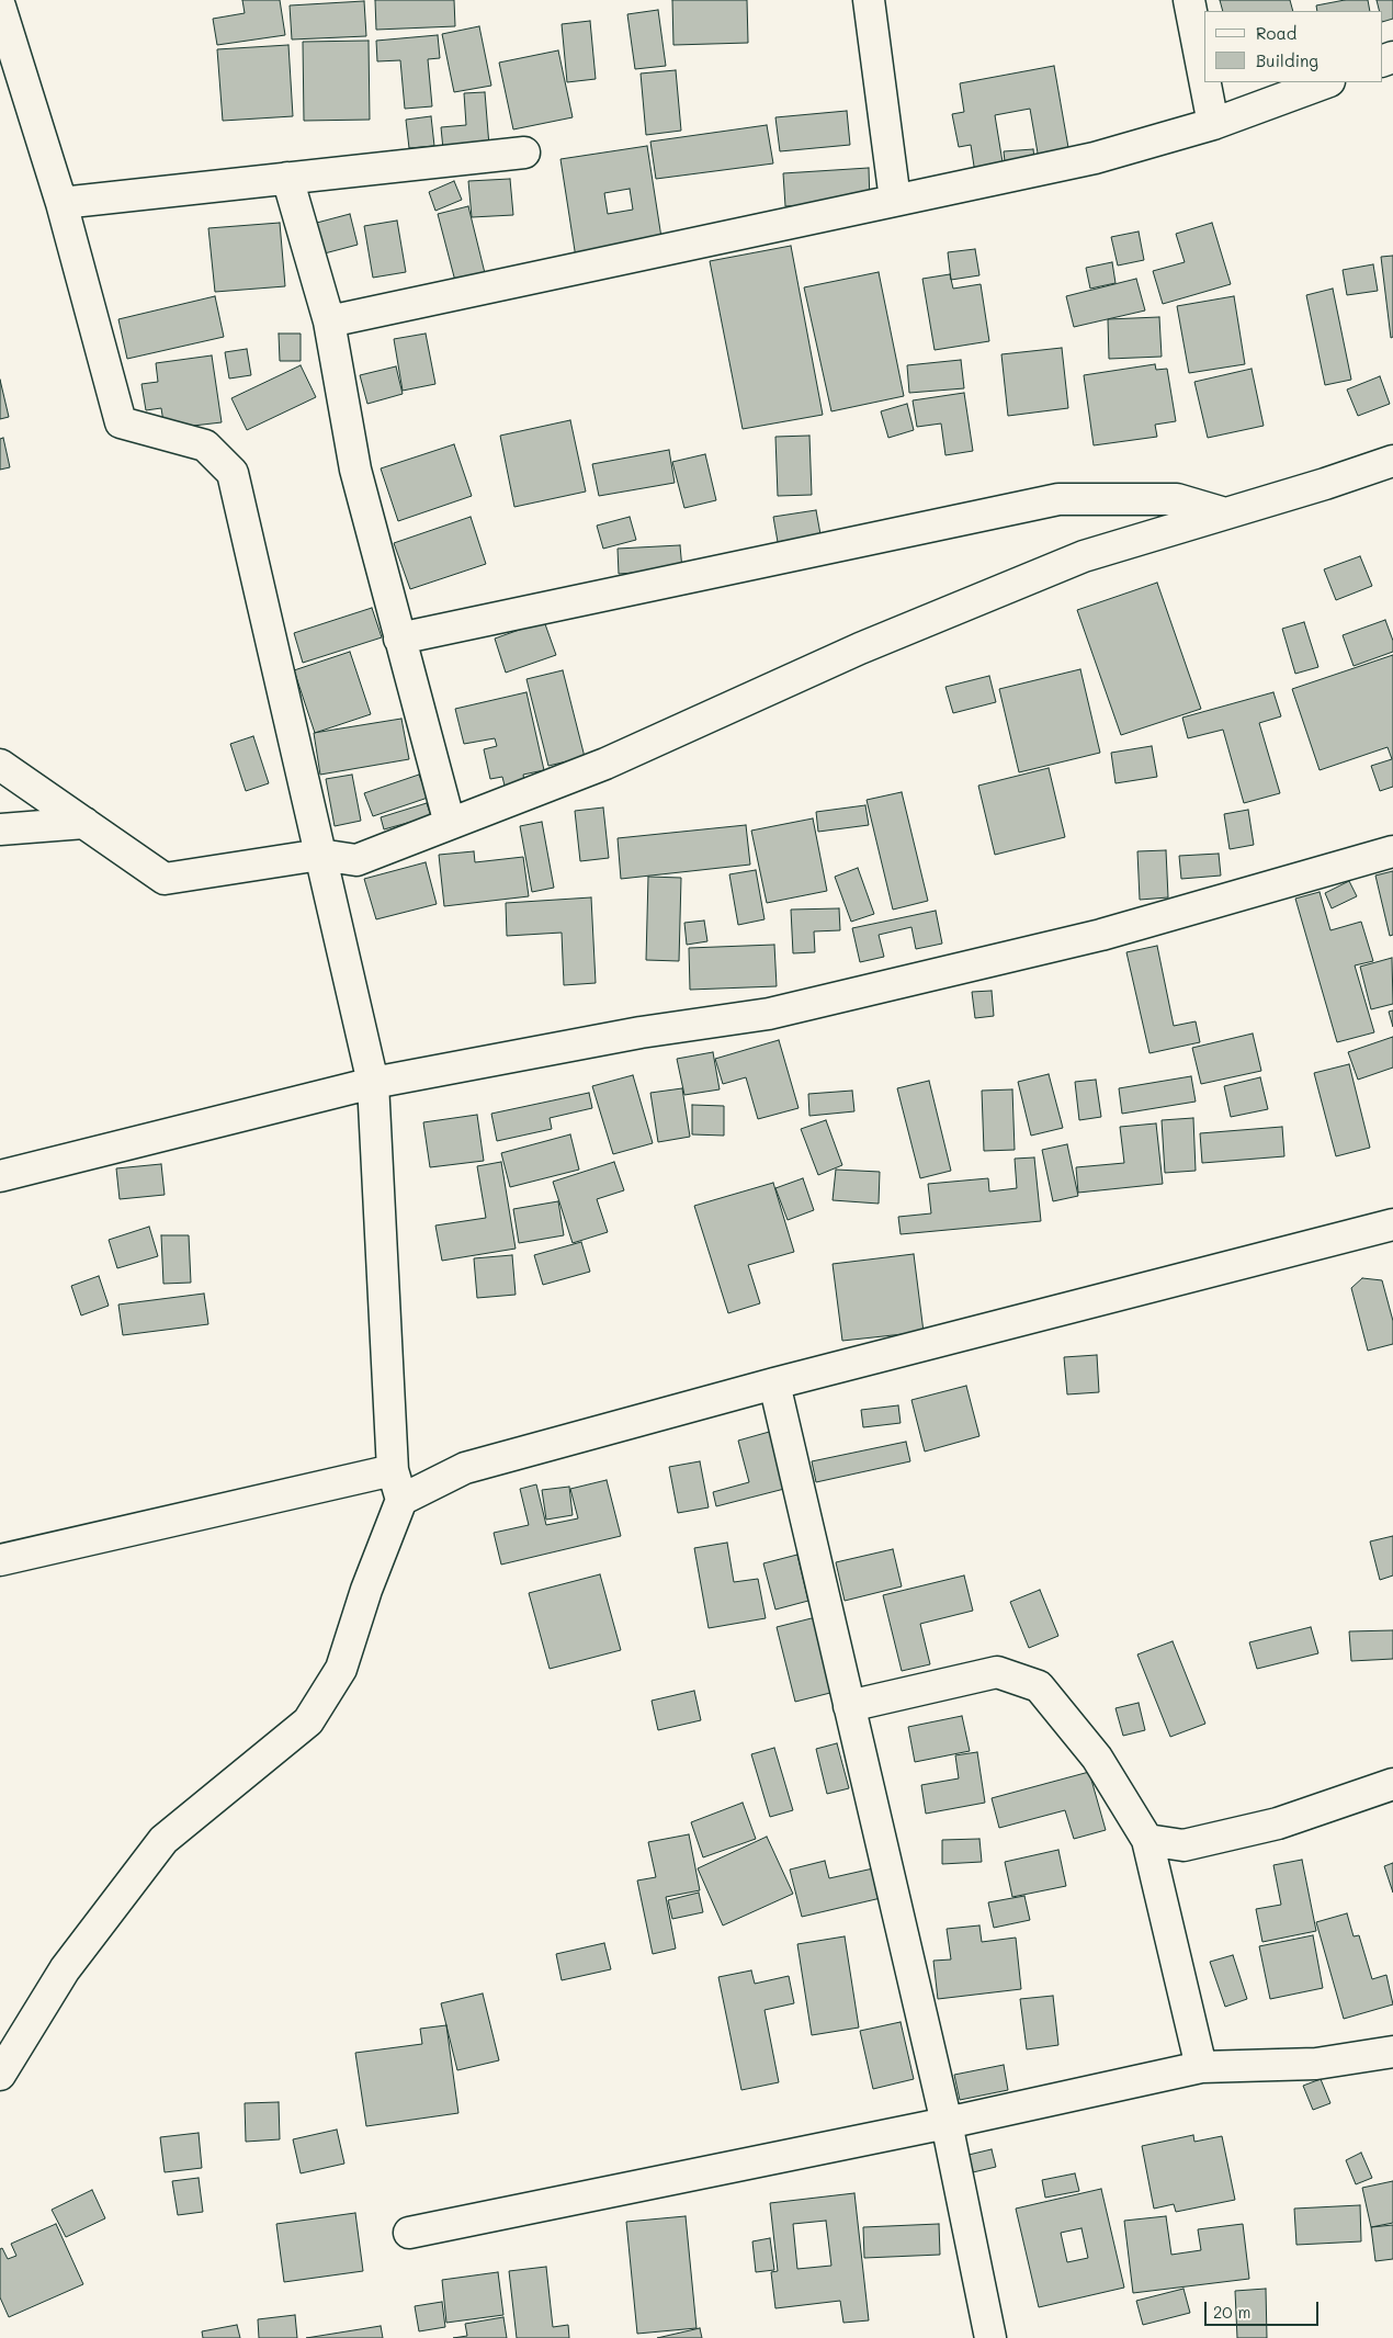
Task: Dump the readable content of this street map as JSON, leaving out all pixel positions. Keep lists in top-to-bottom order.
{
  "legend": ["Road", "Building"],
  "scale_bar": "20 m"
}
